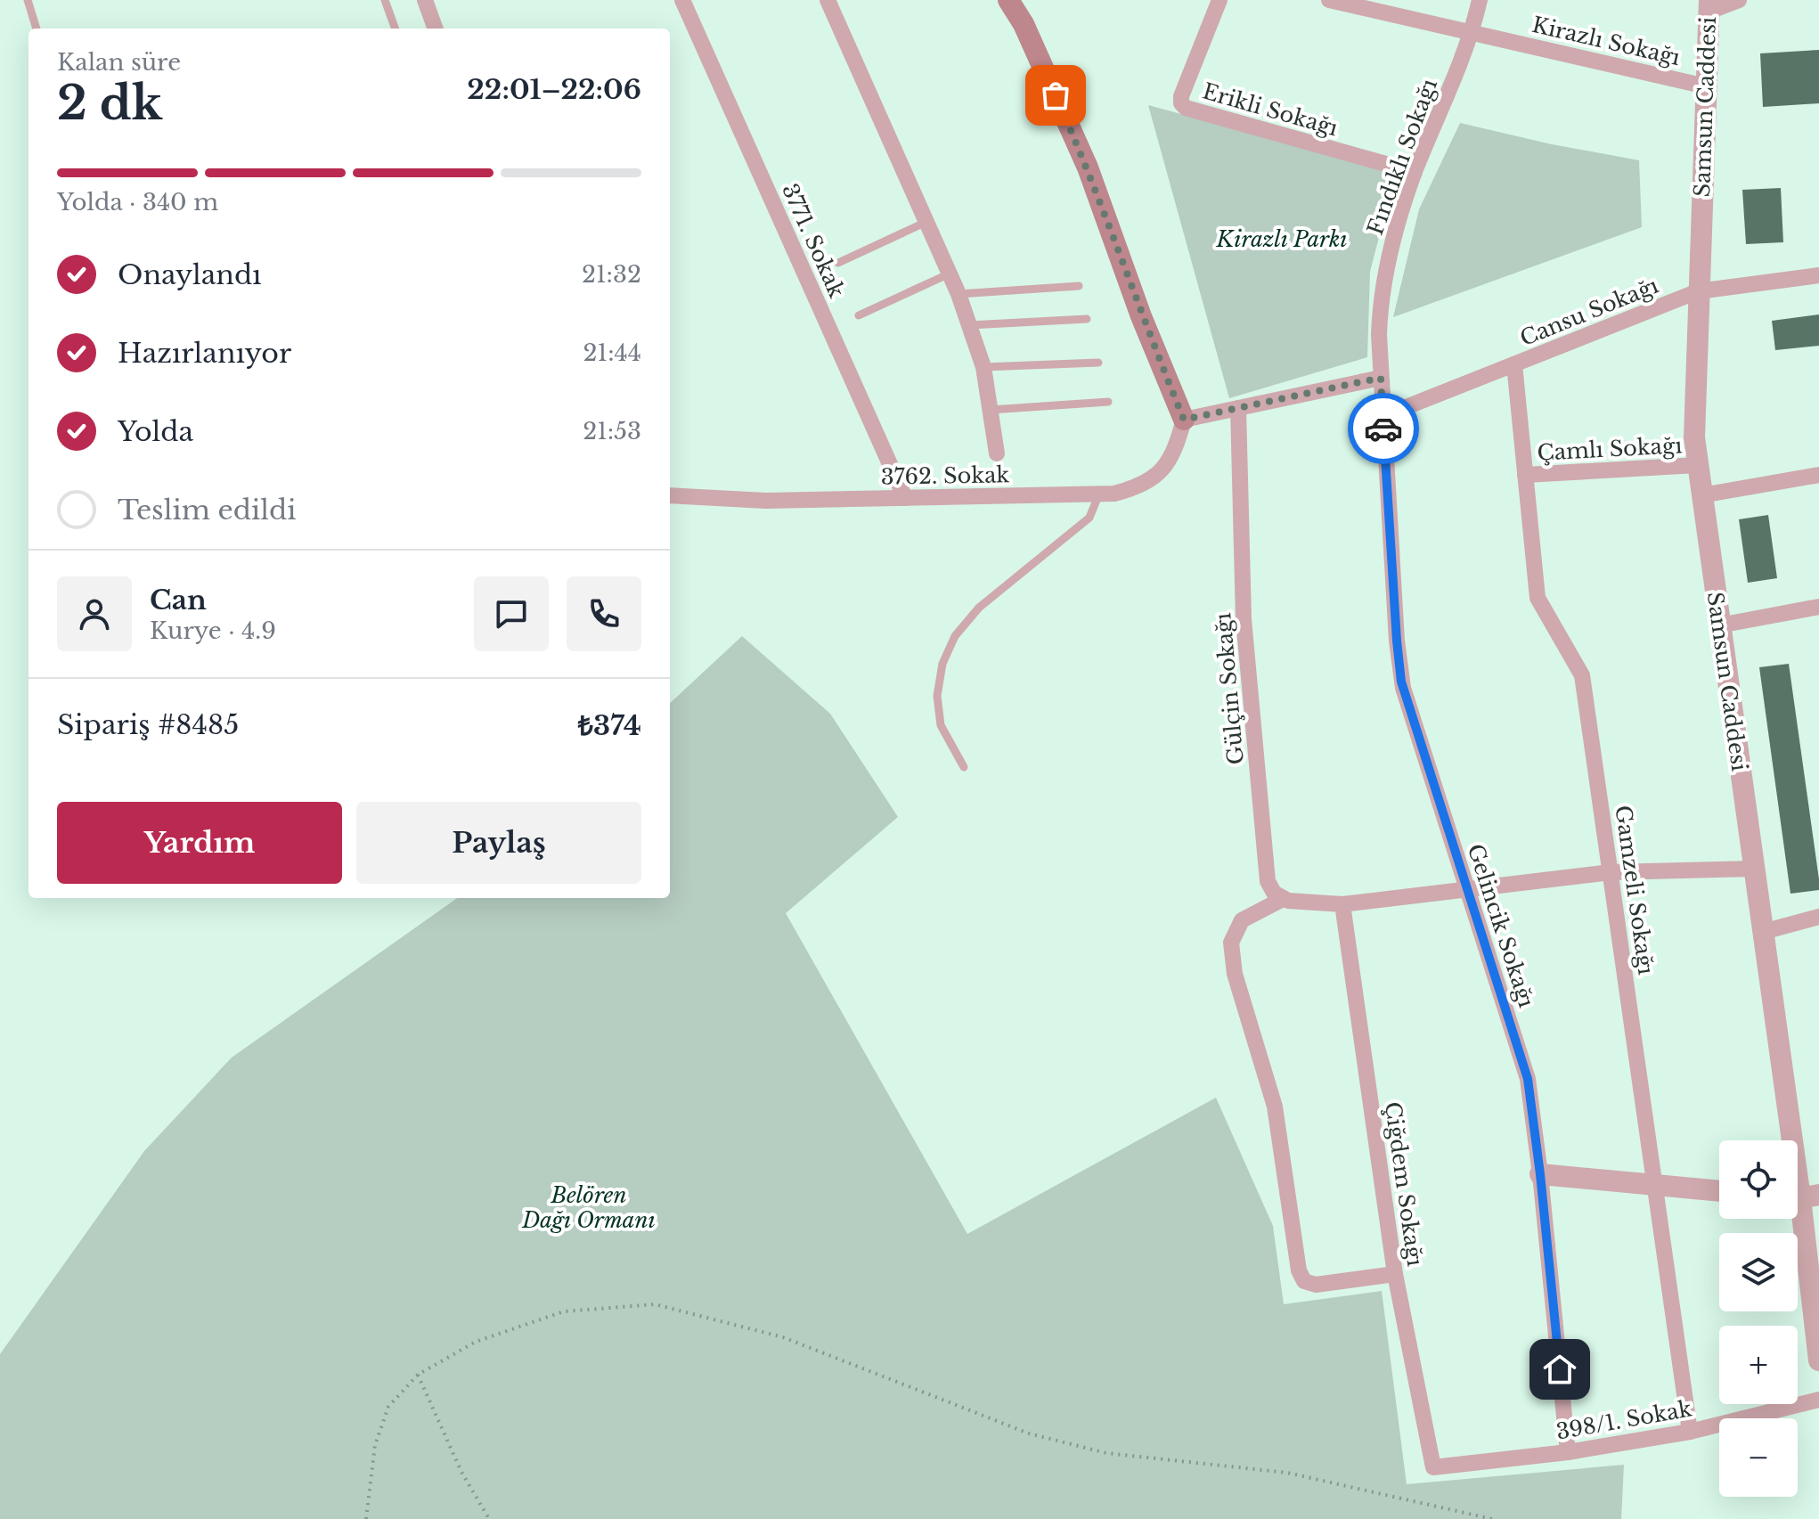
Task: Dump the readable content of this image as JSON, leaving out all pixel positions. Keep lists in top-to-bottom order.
{
  "streets": {
    "street": [
      "Kirazlı Sokağı",
      "Samsun Caddesi",
      "Erikli Sokağı",
      "Fındıklı Sokağı",
      "3771. Sokak",
      "Cansu Sokağı",
      "Çamlı Sokağı",
      "3762. Sokak",
      "Gülçin Sokağı",
      "Gamzeli Sokağı",
      "Gelincik Sokağı",
      "Çiğdem Sokağı",
      "398/1. Sokak"
    ]
  },
  "crossings": [
    ["Kirazlı Sokağı", "Samsun Caddesi"],
    ["Kirazlı Sokağı", "Fındıklı Sokağı"],
    ["Samsun Caddesi", "Cansu Sokağı"],
    ["Samsun Caddesi", "Çamlı Sokağı"],
    ["Erikli Sokağı", "Fındıklı Sokağı"],
    ["Fındıklı Sokağı", "Cansu Sokağı"],
    ["Fındıklı Sokağı", "Gelincik Sokağı"],
    ["3771. Sokak", "3762. Sokak"],
    ["Cansu Sokağı", "Gamzeli Sokağı"],
    ["Cansu Sokağı", "Gelincik Sokağı"],
    ["Çamlı Sokağı", "Gamzeli Sokağı"],
    ["Gamzeli Sokağı", "398/1. Sokak"],
    ["Gelincik Sokağı", "398/1. Sokak"],
    ["Çiğdem Sokağı", "398/1. Sokak"]
  ],
  "parks": ["Kirazlı Parkı", "Belören Dağı Ormanı"],
  "page": {
    "heading": ["2 dk", "Kalan süre", "22:01–22:06"],
    "panel": [
      "Can",
      "Kurye · 4.9",
      "Sipariş #8485",
      "₺374"
    ],
    "bar": "Yolda · 340 m",
    "list": [
      ["Onaylandı", "21:32"],
      ["Hazırlanıyor", "21:44"],
      ["Yolda", "21:53"],
      "Teslim edildi"
    ],
    "buttons": ["Yardım", "Paylaş"],
    "map_buttons": ["+", "−"]
  }
}
